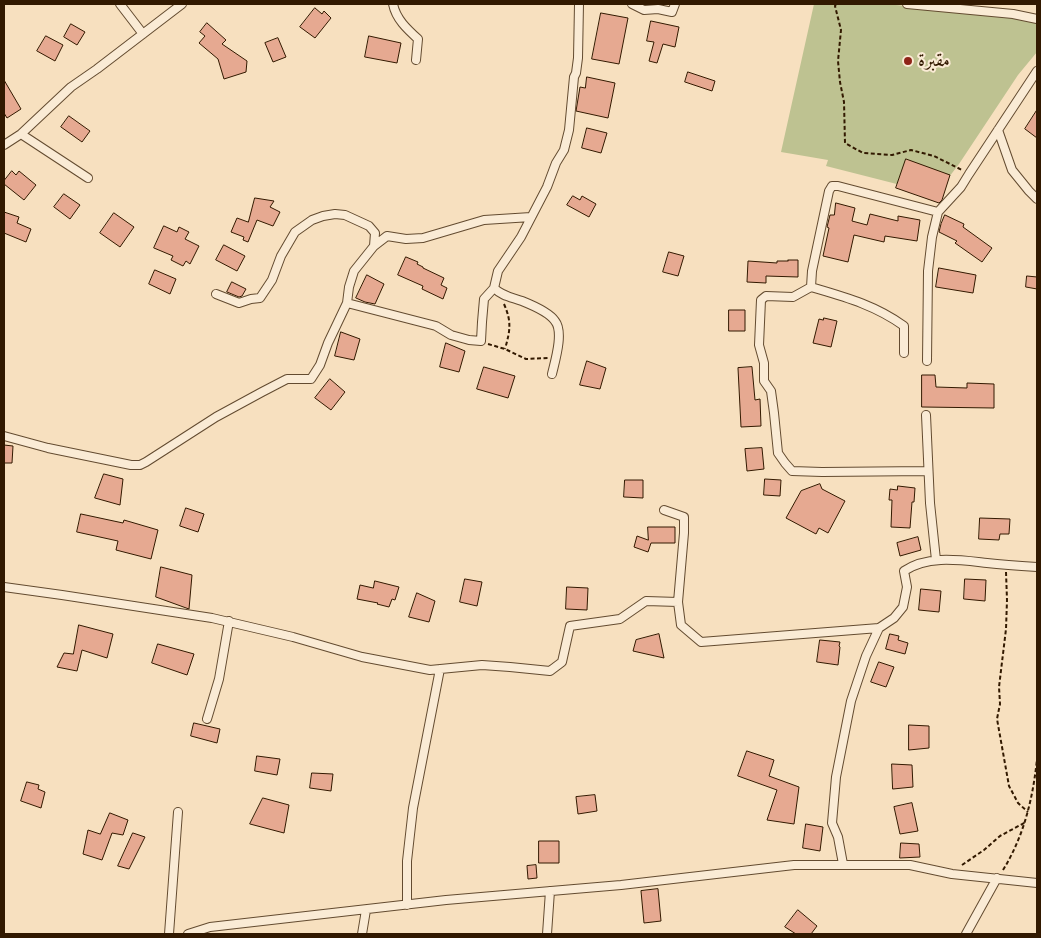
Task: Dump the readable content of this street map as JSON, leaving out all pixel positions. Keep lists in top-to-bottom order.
{
  "places": ["مقبرة"]
}
